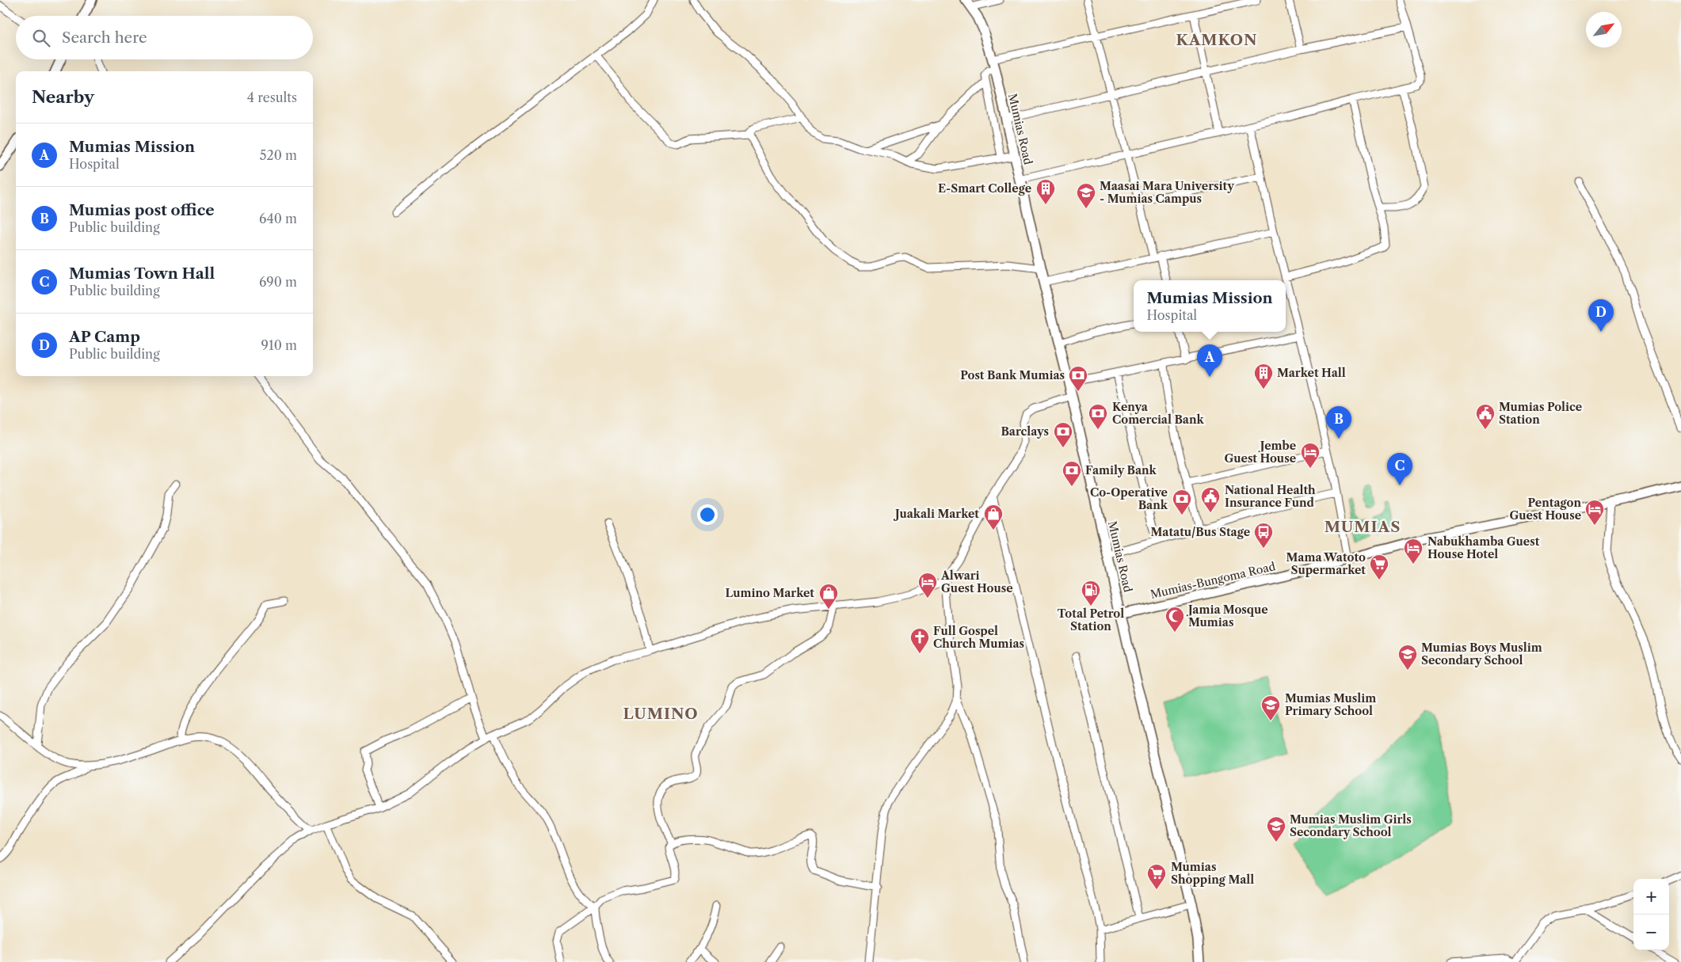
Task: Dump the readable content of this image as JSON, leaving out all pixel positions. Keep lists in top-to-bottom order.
{
  "streets": {
    "street": ["Mumias Road", "Mumias-Bungoma Road"]
  },
  "crossings": [
    ["Mumias Road", "Mumias-Bungoma Road"]
  ],
  "districts": ["KAMKON", "MUMIAS", "LUMINO"],
  "places": {
    "building": ["E-Smart College", "Market Hall"],
    "school or university": [
      "Maasai Mara University - Mumias Campus",
      "Mumias Boys Muslim Secondary School",
      "Mumias Muslim Primary School",
      "Mumias Muslim Girls Secondary School"
    ],
    "bank": [
      "Post Bank Mumias",
      "Kenya Comercial Bank",
      "Barclays",
      "Family Bank",
      "Co-Operative Bank"
    ],
    "public building": ["Mumias Police Station", "National Health Insurance Fund"],
    "hotel": [
      "Jembe Guest House",
      "Pentagon Guest House",
      "Nabukhamba Guest House Hotel",
      "Alwari Guest House"
    ],
    "shop": ["Juakali Market", "Lumino Market"],
    "bus stop": ["Matatu/Bus Stage"],
    "supermarket": ["Mama Watoto Supermarket", "Mumias Shopping Mall"],
    "fuel station": ["Total Petrol Station"],
    "mosque": ["Jamia Mosque Mumias"],
    "church": ["Full Gospel Church Mumias"]
  },
  "north": "top right",
  "page": {
    "search": "Search here",
    "heading": ["Nearby", "4 results"],
    "list": [
      {
        "mark": "A",
        "name": "Mumias Mission",
        "note": "Hospital",
        "value": "520 m"
      },
      {
        "mark": "B",
        "name": "Mumias post office",
        "note": "Public building",
        "value": "640 m"
      },
      {
        "mark": "C",
        "name": "Mumias Town Hall",
        "note": "Public building",
        "value": "690 m"
      },
      {
        "mark": "D",
        "name": "AP Camp",
        "note": "Public building",
        "value": "910 m"
      }
    ],
    "popup": ["Mumias Mission", "Hospital"],
    "pins": [
      "D",
      "A",
      "B",
      "C"
    ],
    "map_buttons": ["+", "−"]
  }
}
